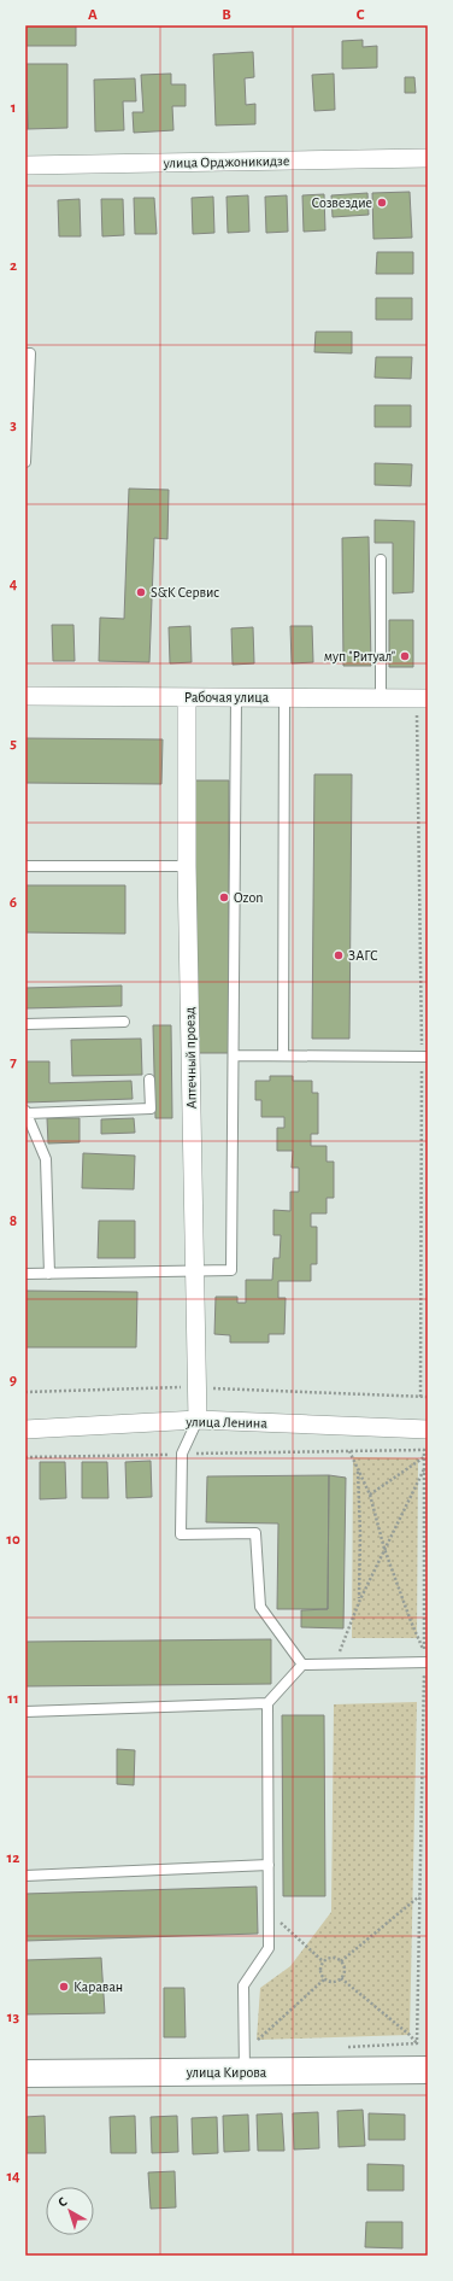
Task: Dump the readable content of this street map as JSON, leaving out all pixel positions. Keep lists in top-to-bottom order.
{
  "streets": {
    "street": [
      "улица Орджоникидзе",
      "Рабочая улица",
      "Аптечный проезд",
      "улица Ленина",
      "улица Кирова"
    ]
  },
  "crossings": [
    ["Рабочая улица", "Аптечный проезд"],
    ["Аптечный проезд", "улица Ленина"]
  ],
  "places": [
    "Созвездие",
    "S&K Сервис",
    "муп \"Ритуал\"",
    "Ozon",
    "ЗАГС",
    "Караван"
  ],
  "north": "top left",
  "grid": {
    "columns": ["A", "B", "C"],
    "rows": [
      "1",
      "2",
      "3",
      "4",
      "5",
      "6",
      "7",
      "8",
      "9",
      "10",
      "11",
      "12",
      "13",
      "14"
    ]
  }
}
